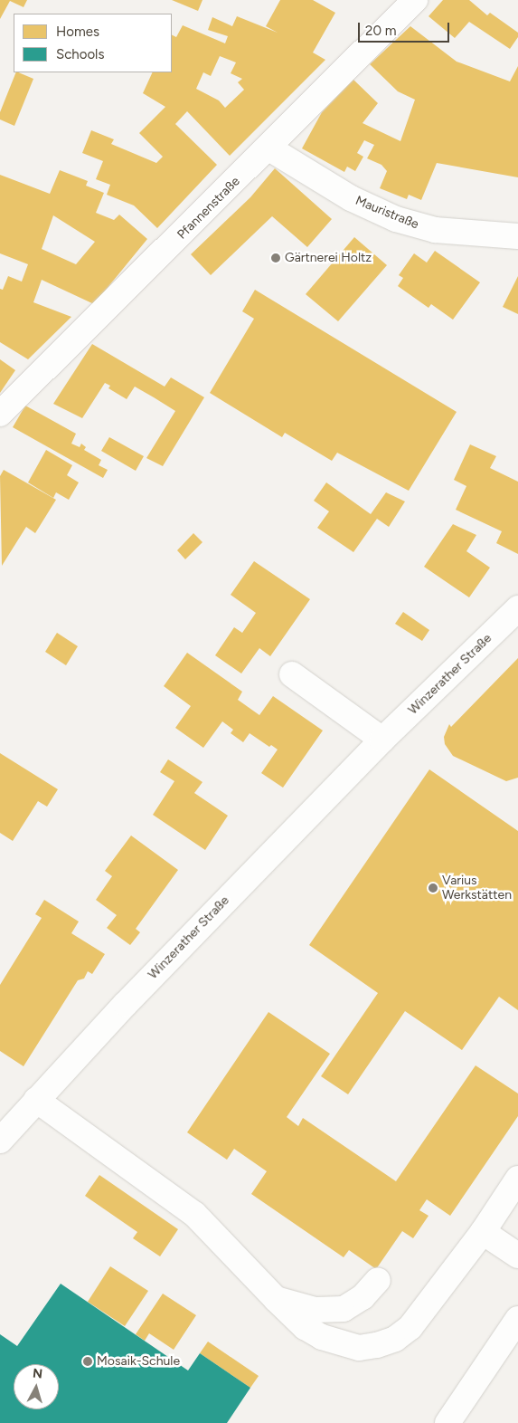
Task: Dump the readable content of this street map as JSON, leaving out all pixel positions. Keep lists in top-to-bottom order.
{
  "streets": {
    "street": ["Pfannenstraße", "Mauristraße", "Winzerather Straße"]
  },
  "crossings": [
    ["Pfannenstraße", "Mauristraße"]
  ],
  "places": ["Gärtnerei Holtz", "Varius Werkstätten", "Mosaik-Schule"],
  "legend": ["Homes", "Schools"],
  "scale_bar": "20 m",
  "north": "top"
}
